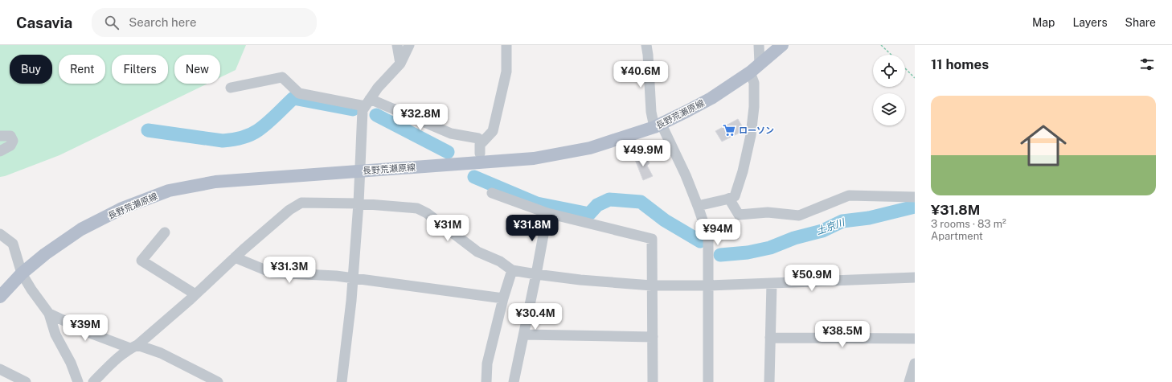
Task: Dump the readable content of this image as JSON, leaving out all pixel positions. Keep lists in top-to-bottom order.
{
  "streets": {
    "main road": ["長野荒瀬原線"]
  },
  "water": ["土京川"],
  "places": {
    "supermarket": ["ローソン"]
  },
  "page": {
    "header": "Casavia",
    "search": "Search here",
    "nav": ["Map", "Layers", "Share"],
    "heading": "11 homes",
    "chip": [
      "Buy",
      "Rent",
      "Filters",
      "New"
    ],
    "price": [
      "¥40.6M",
      "¥32.8M",
      "¥49.9M",
      "¥31M",
      "¥31.8M",
      "¥94M",
      "¥31.3M",
      "¥50.9M",
      "¥30.4M",
      "¥39M",
      "¥38.5M"
    ],
    "list": [
      {
        "name": "¥31.8M",
        "note": "3 rooms · 83 m² · Apartment"
      }
    ]
  }
}
